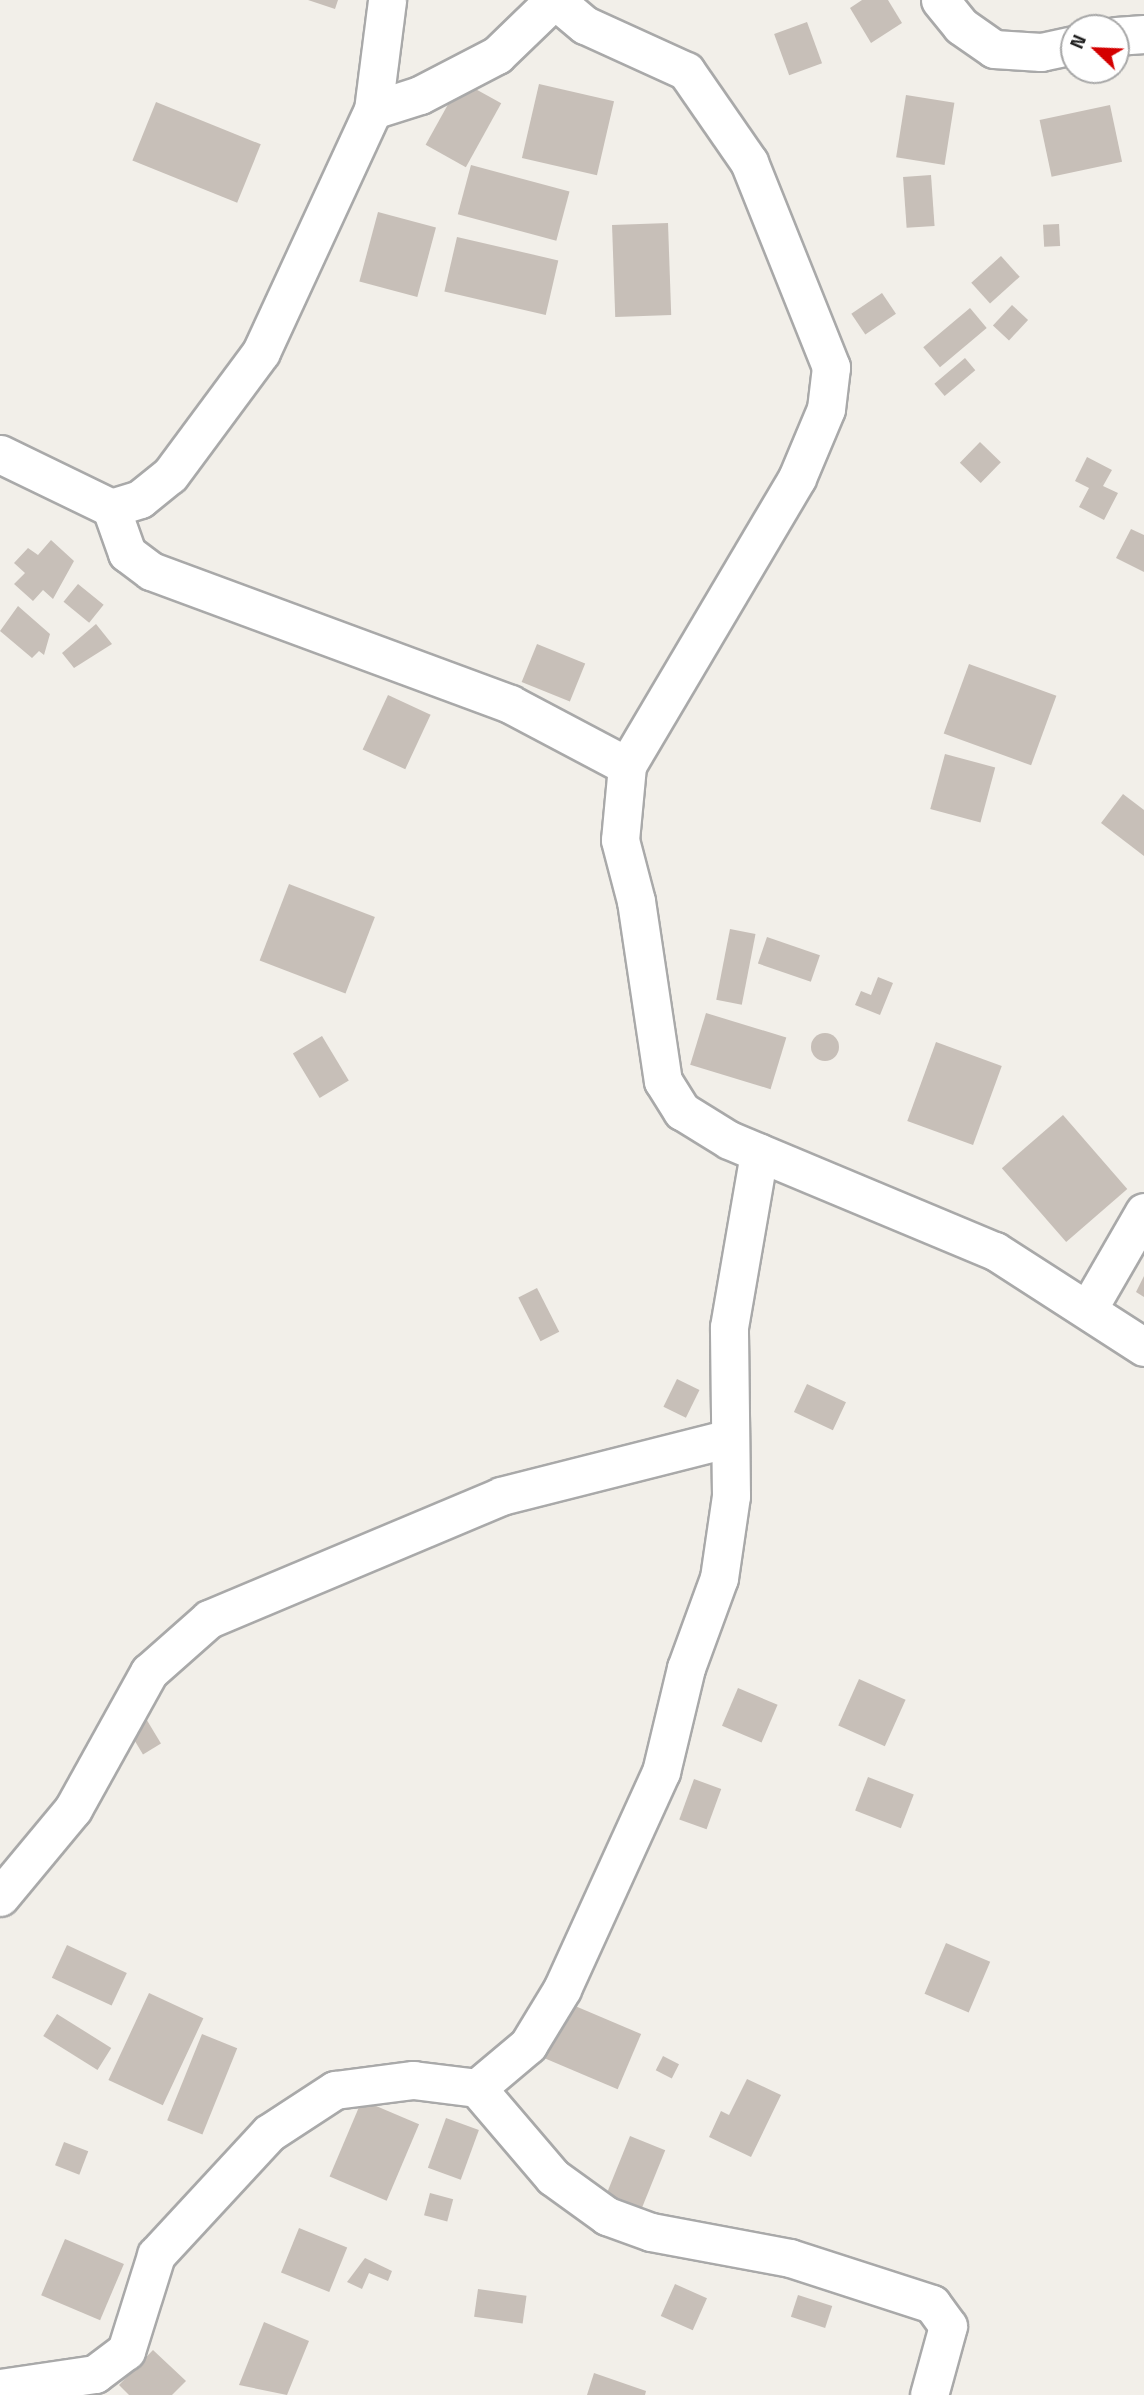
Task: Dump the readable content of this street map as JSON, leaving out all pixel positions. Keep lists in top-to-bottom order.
{
  "north": "top left"
}
